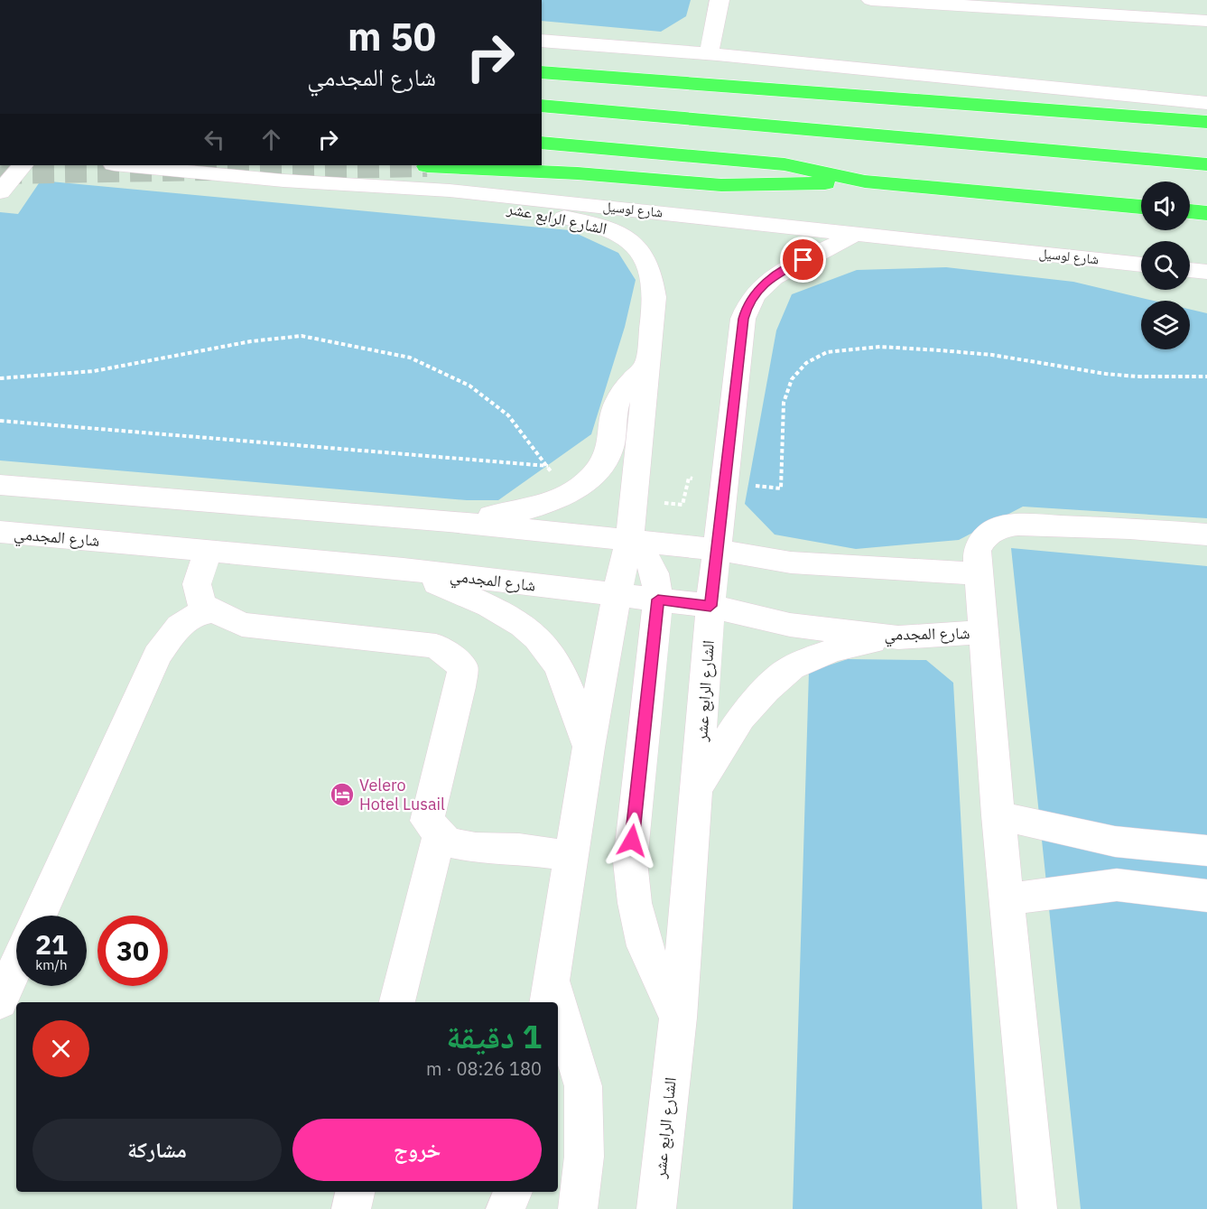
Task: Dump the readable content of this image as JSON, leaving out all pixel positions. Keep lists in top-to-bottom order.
{
  "streets": {
    "street": ["شارع لوسيل", "الشارع الرابع عشر", "شارع المجدمي"]
  },
  "crossings": [
    ["شارع لوسيل", "الشارع الرابع عشر"],
    ["الشارع الرابع عشر", "شارع المجدمي"]
  ],
  "places": {
    "hotel": ["Velero Hotel Lusail"]
  },
  "page": {
    "turn": ["50 m", "شارع المجدمي"],
    "speed": "21 km/h",
    "limit": "30",
    "heading": ["1 دقيقة", "180 m · 08:26"],
    "buttons": ["خروج", "مشاركة"]
  }
}
